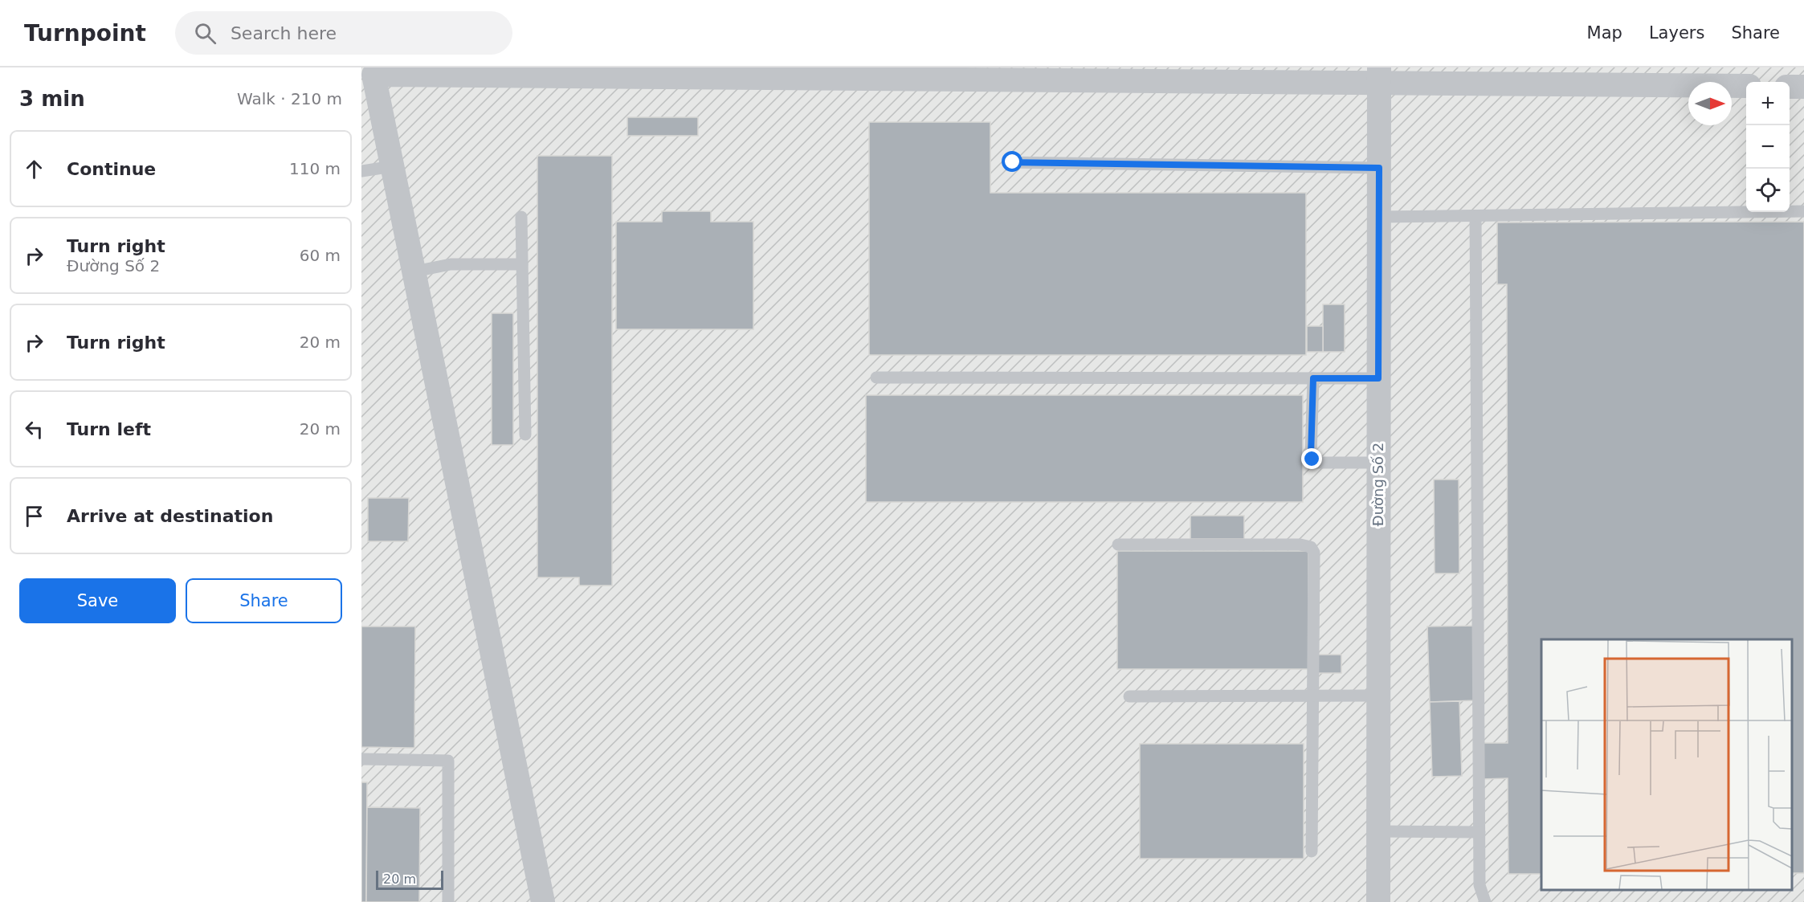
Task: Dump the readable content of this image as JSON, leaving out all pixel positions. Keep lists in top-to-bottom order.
{
  "streets": {
    "street": ["Đường Số 2"]
  },
  "scale_bar": "20 m",
  "north": "right",
  "page": {
    "header": "Turnpoint",
    "search": "Search here",
    "nav": ["Map", "Layers", "Share"],
    "heading": ["3 min", "Walk · 210 m"],
    "map_buttons": ["+", "−"],
    "list": [
      ["Continue", "110 m"],
      ["Turn right", "Đường Số 2", "60 m"],
      ["Turn right", "20 m"],
      ["Turn left", "20 m"],
      "Arrive at destination"
    ],
    "buttons": ["Save", "Share"],
    "scale": "20 m"
  }
}
